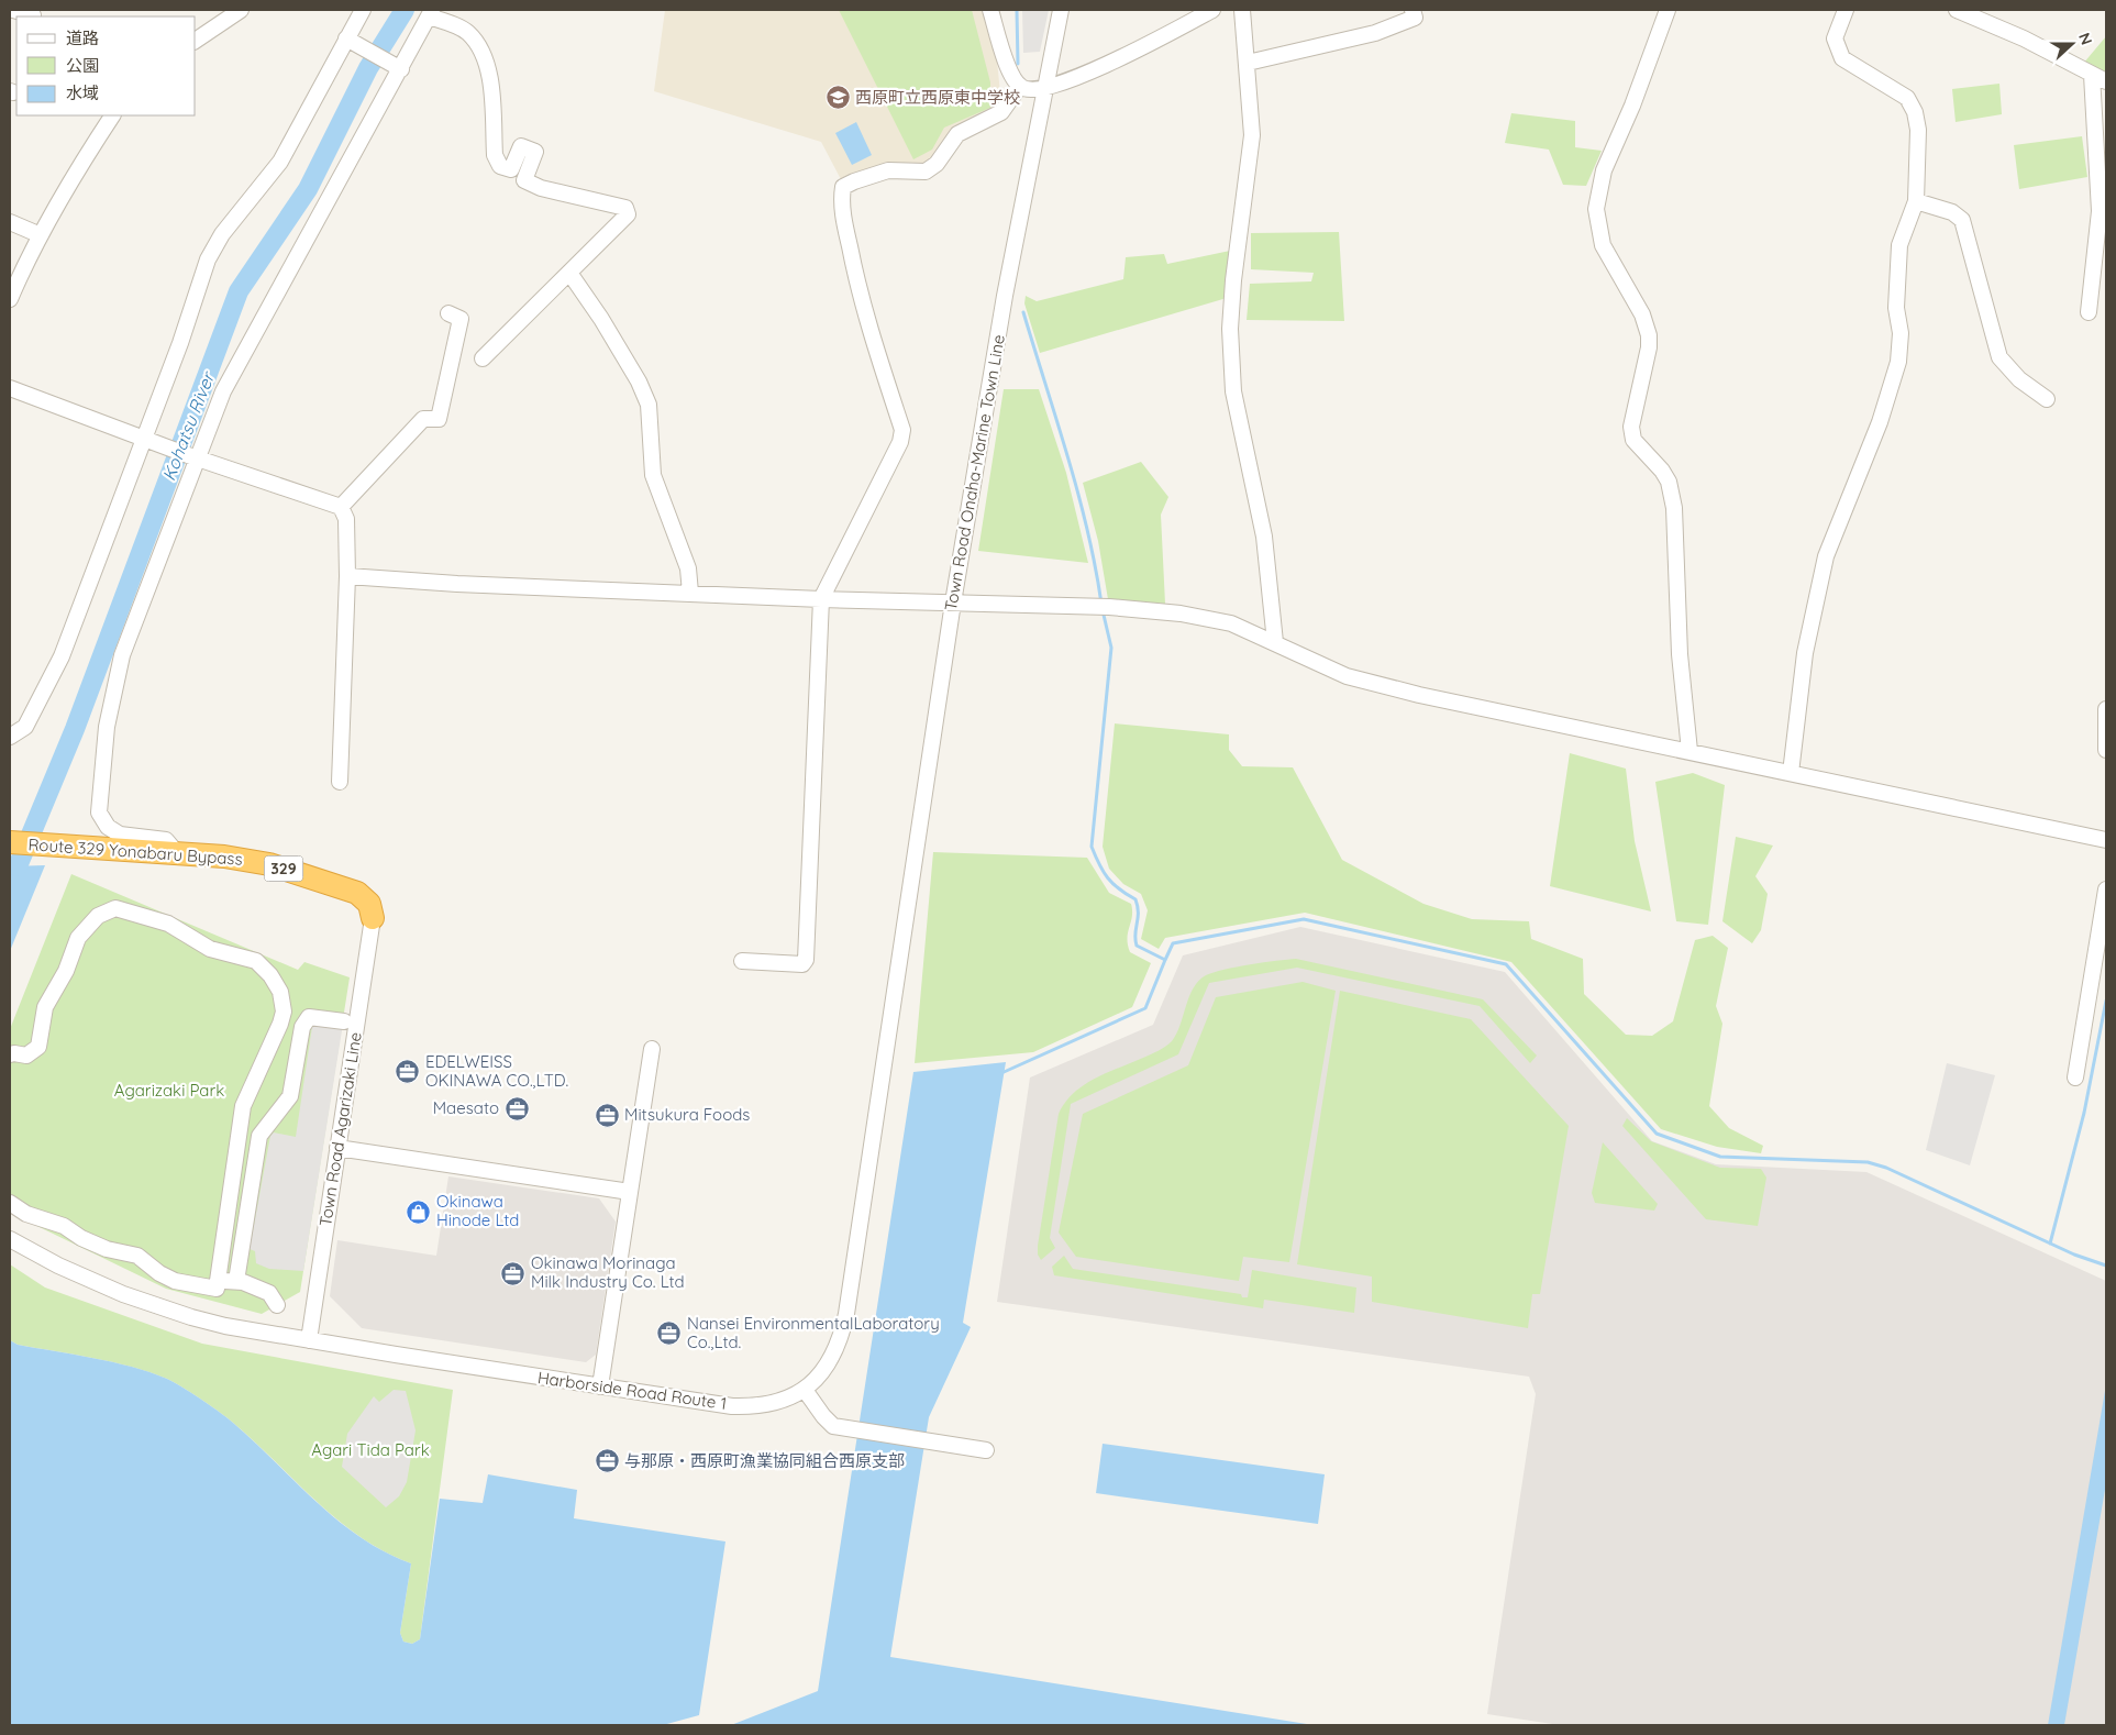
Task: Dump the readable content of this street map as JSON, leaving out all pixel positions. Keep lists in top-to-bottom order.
{
  "streets": {
    "highway": ["Route 329 Yonabaru Bypass", "329"],
    "street": ["Town Road Onaha-Marine Town Line", "Town Road Agarizaki Line", "Harborside Road Route 1"]
  },
  "crossings": [
    ["Town Road Onaha-Marine Town Line", "Harborside Road Route 1"],
    ["Route 329 Yonabaru Bypass", "Town Road Agarizaki Line"],
    ["Town Road Agarizaki Line", "Harborside Road Route 1"]
  ],
  "water": ["Kohatsu River"],
  "parks": ["Agarizaki Park", "Agari Tida Park"],
  "places": {
    "school or university": ["西原町立西原東中学校"],
    "office": [
      "EDELWEISS OKINAWA CO.,LTD.",
      "Maesato",
      "Mitsukura Foods",
      "Okinawa Morinaga Milk Industry Co. Ltd",
      "Nansei EnvironmentalLaboratory Co.,Ltd.",
      "与那原・西原町漁業協同組合西原支部"
    ],
    "shop": ["Okinawa Hinode Ltd"]
  },
  "legend": ["道路", "公園", "水域"],
  "north": "right"
}
